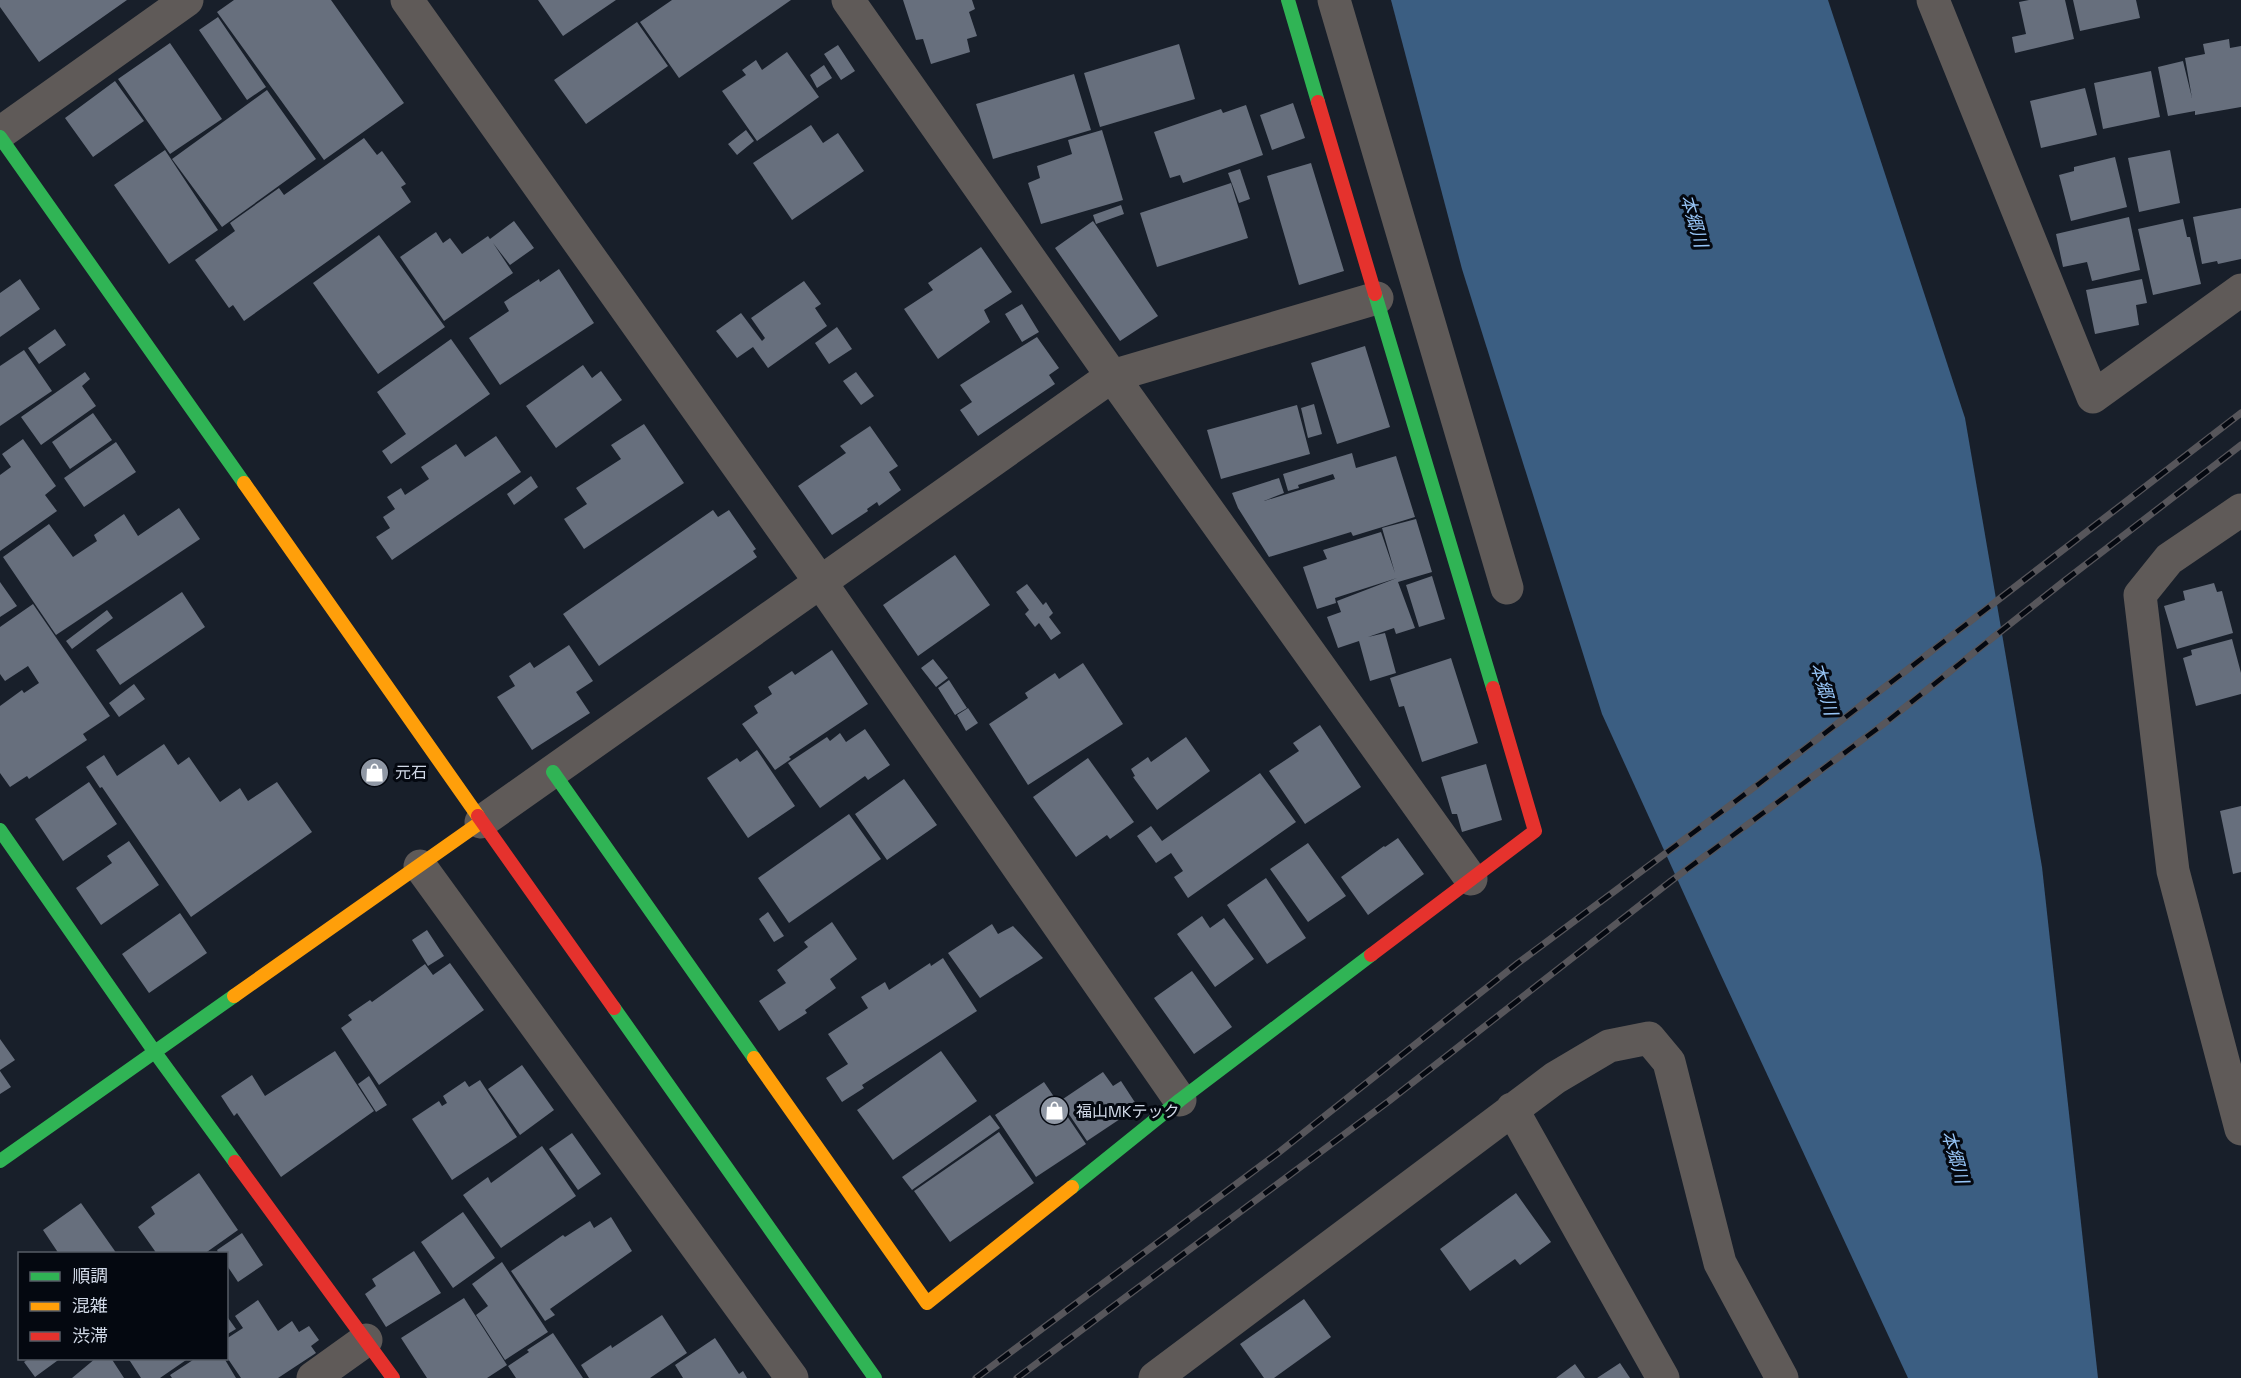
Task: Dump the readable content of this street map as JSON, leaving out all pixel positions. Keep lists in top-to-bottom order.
{
  "water": ["本郷川"],
  "places": {
    "shop": ["元石", "福山MKテック"]
  },
  "legend": ["順調", "混雑", "渋滞"]
}
